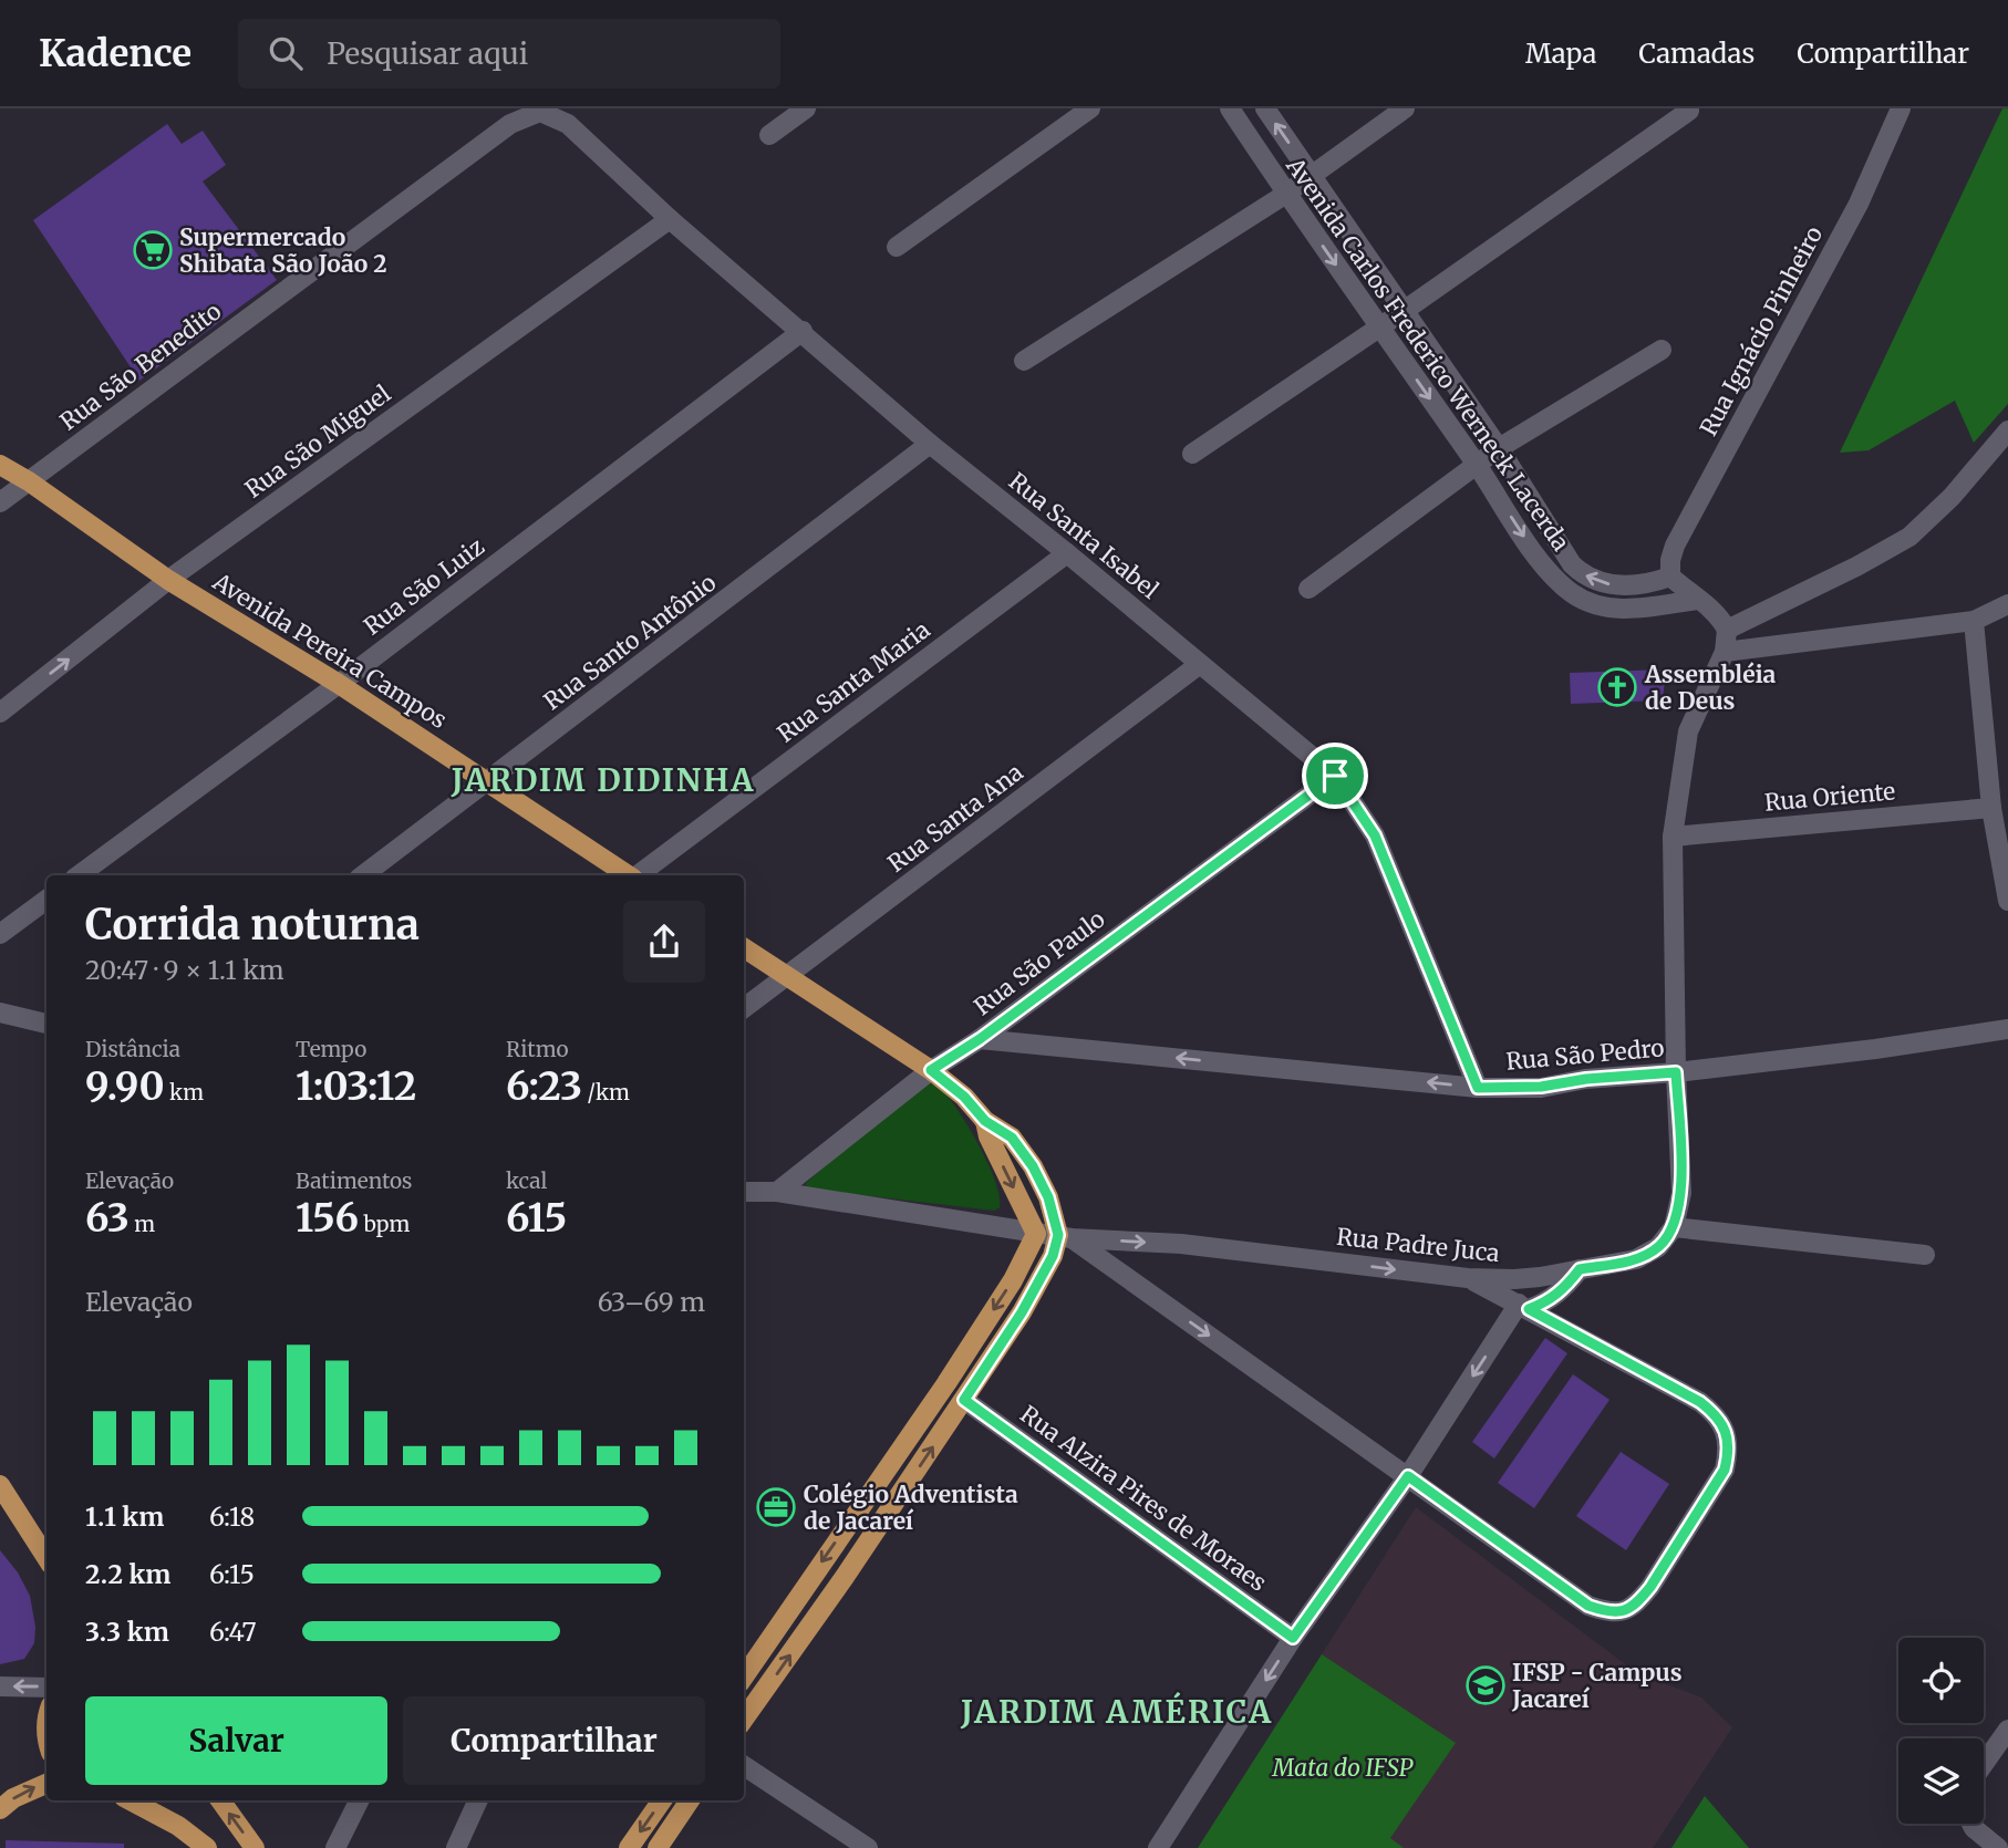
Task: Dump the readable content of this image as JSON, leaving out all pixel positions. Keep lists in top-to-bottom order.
{
  "streets": {
    "main road": ["Avenida Pereira Campos"],
    "street": [
      "Rua Ignácio Pinheiro",
      "Avenida Carlos Frederico Werneck Lacerda",
      "Rua São Benedito",
      "Rua São Miguel",
      "Rua Santa Isabel",
      "Rua São Luiz",
      "Rua Santo Antônio",
      "Rua Santa Maria",
      "Rua Oriente",
      "Rua Santa Ana",
      "Rua São Paulo",
      "Rua São Pedro",
      "Rua Padre Juca",
      "Rua Alzira Pires de Moraes"
    ]
  },
  "crossings": [
    ["Rua Ignácio Pinheiro", "Avenida Carlos Frederico Werneck Lacerda"],
    ["Rua São Benedito", "Rua Santa Isabel"],
    ["Rua São Benedito", "Avenida Pereira Campos"],
    ["Rua São Miguel", "Rua Santa Isabel"],
    ["Rua São Miguel", "Avenida Pereira Campos"],
    ["Rua Santa Isabel", "Rua São Luiz"],
    ["Rua Santa Isabel", "Rua Santo Antônio"],
    ["Rua Santa Isabel", "Rua Santa Maria"],
    ["Rua Santa Isabel", "Rua Santa Ana"],
    ["Rua Santa Isabel", "Rua São Paulo"],
    ["Rua Santa Isabel", "Rua São Pedro"],
    ["Rua São Luiz", "Avenida Pereira Campos"],
    ["Rua Santo Antônio", "Avenida Pereira Campos"],
    ["Rua São Paulo", "Rua São Pedro"],
    ["Rua São Paulo", "Rua Padre Juca"]
  ],
  "one_way": ["Rua São Pedro", "Rua Padre Juca"],
  "districts": ["JARDIM DIDINHA", "JARDIM AMÉRICA"],
  "parks": ["Mata do IFSP"],
  "places": {
    "supermarket": ["Supermercado Shibata São João 2"],
    "church": ["Assembléia de Deus"],
    "office": ["Colégio Adventista de Jacareí"],
    "school or university": ["IFSP - Campus Jacareí"]
  },
  "page": {
    "header": "Kadence",
    "search": "Pesquisar aqui",
    "nav": ["Mapa", "Camadas", "Compartilhar"],
    "heading": ["Corrida noturna", "20:47 · 9 × 1.1 km"],
    "stats": [
      ["Distância", "9.90 km"],
      ["Tempo", "1:03:12"],
      ["Ritmo", "6:23 /km"],
      ["Elevação", "63 m"],
      ["Batimentos", "156 bpm"],
      ["kcal", "615"]
    ],
    "chart": ["Elevação", "63–69 m"],
    "list": [
      {
        "name": "1.1 km",
        "note": "6:18"
      },
      {
        "name": "2.2 km",
        "note": "6:15"
      },
      {
        "name": "3.3 km",
        "note": "6:47"
      }
    ],
    "buttons": ["Salvar", "Compartilhar"]
  }
}
